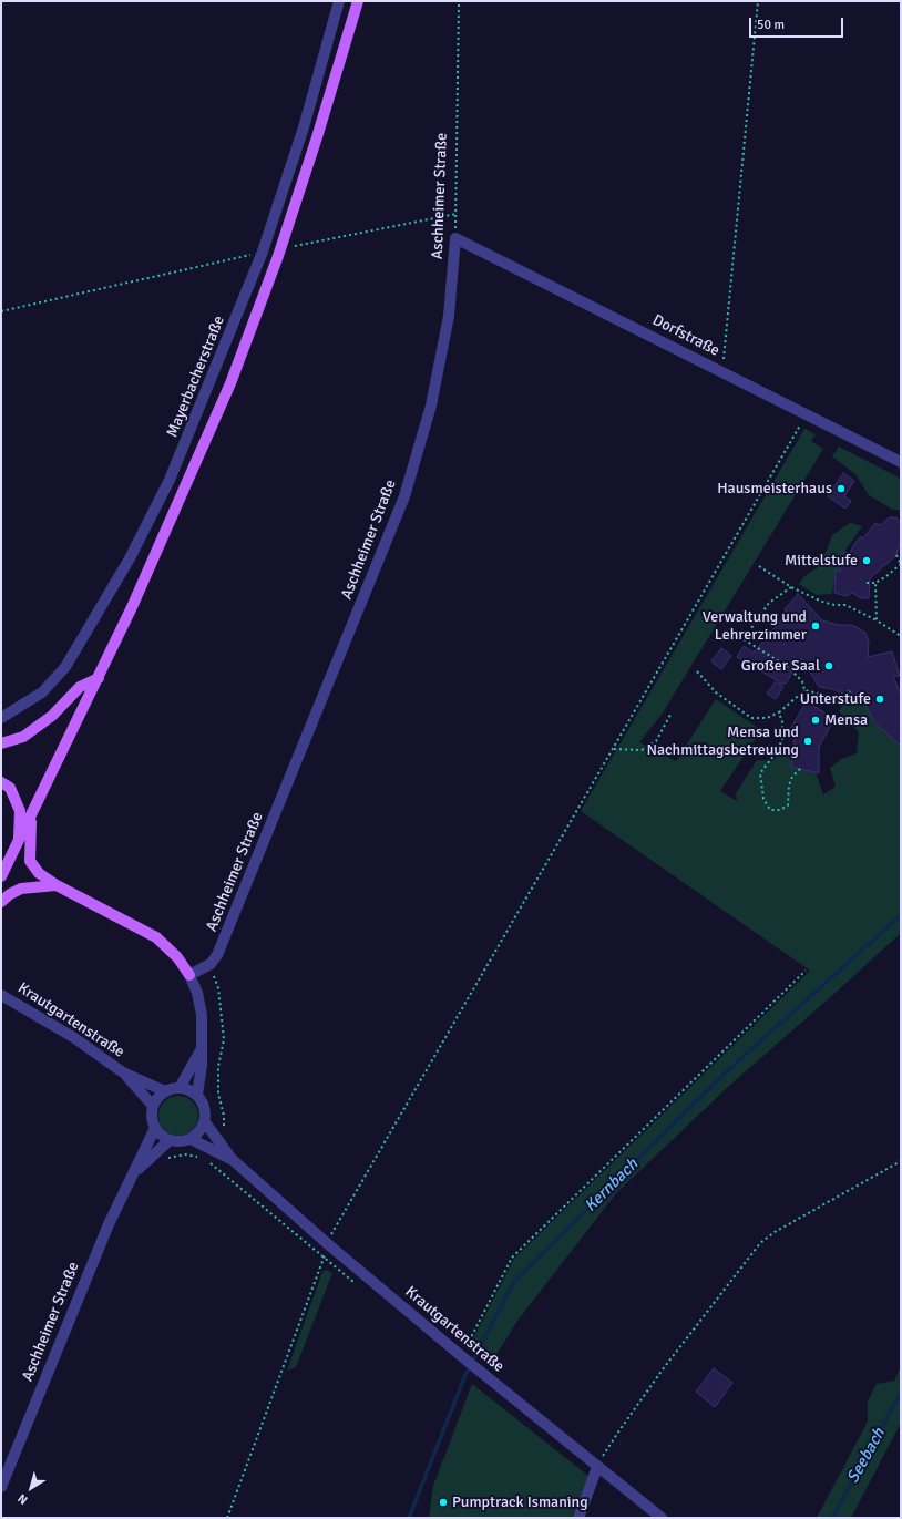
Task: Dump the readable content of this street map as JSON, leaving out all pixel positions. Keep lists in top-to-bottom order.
{
  "streets": {
    "street": [
      "Aschheimer Straße",
      "Dorfstraße",
      "Mayerbacherstraße",
      "Krautgartenstraße"
    ]
  },
  "crossings": [
    ["Aschheimer Straße", "Dorfstraße"],
    ["Aschheimer Straße", "Krautgartenstraße"]
  ],
  "water": ["Kernbach", "Seebach"],
  "places": [
    "Hausmeisterhaus",
    "Mittelstufe",
    "Verwaltung und Lehrerzimmer",
    "Großer Saal",
    "Unterstufe",
    "Mensa",
    "Mensa und Nachmittagsbetreuung",
    "Pumptrack Ismaning"
  ],
  "scale_bar": "50 m",
  "north": "bottom left"
}
